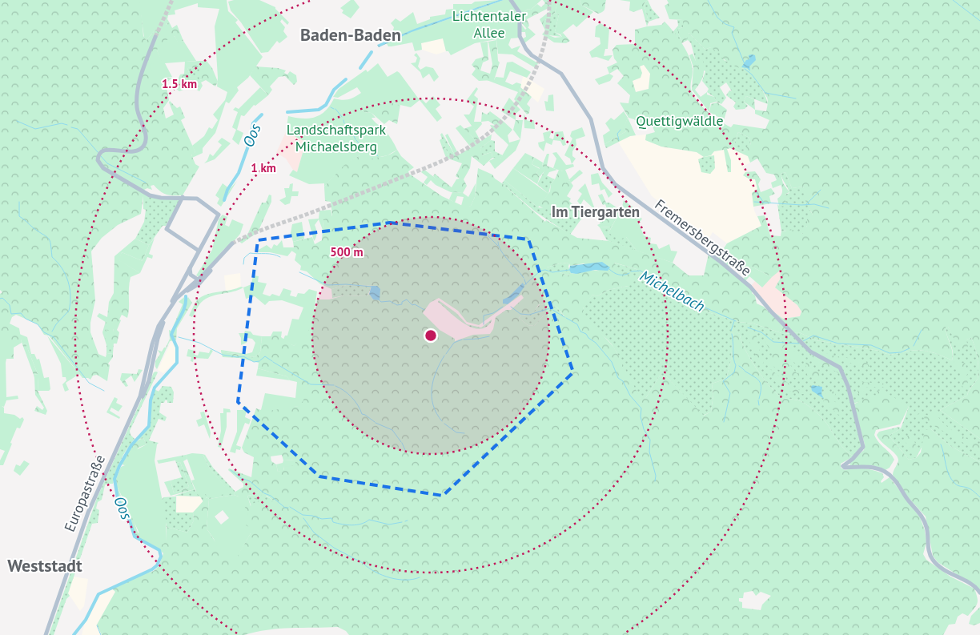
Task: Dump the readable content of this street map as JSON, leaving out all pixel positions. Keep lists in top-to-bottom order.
{
  "streets": {
    "main road": ["Fremersbergstraße", "Europastraße"]
  },
  "districts": ["Baden-Baden", "Im Tiergarten", "Weststadt"],
  "water": ["Oos", "Michelbach"],
  "parks": ["Lichtentaler Allee", "Quettigwäldle", "Landschaftspark Michaelsberg"],
  "rings": ["1.5 km", "1 km", "500 m"]
}
